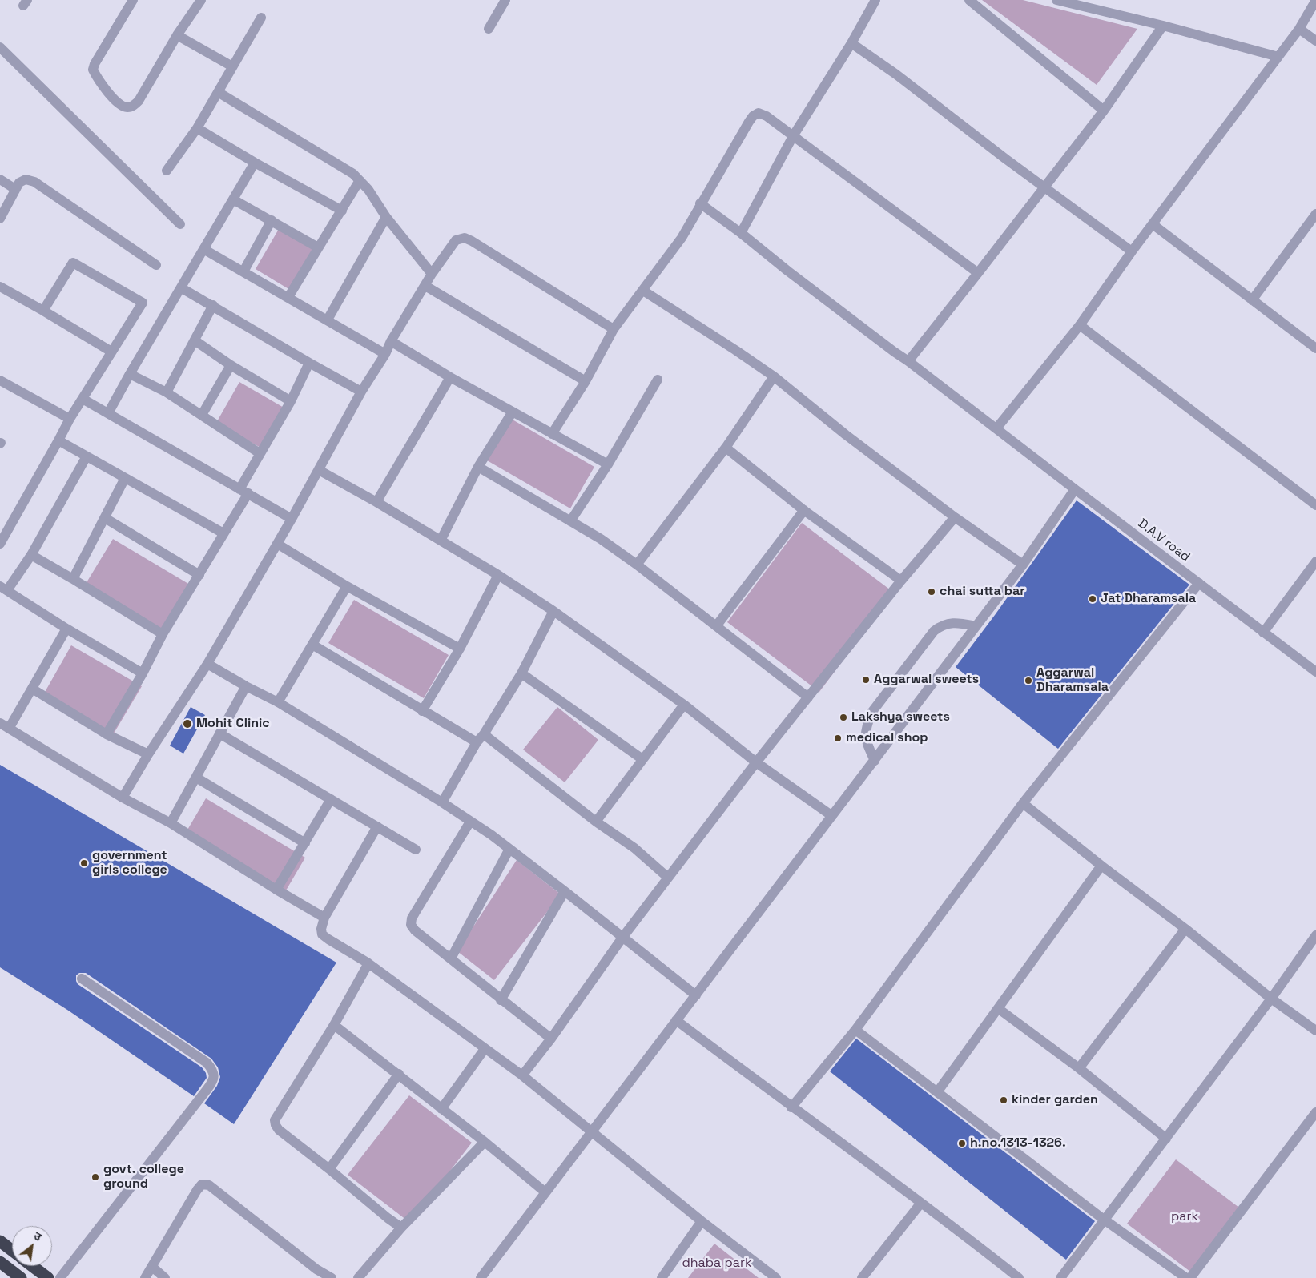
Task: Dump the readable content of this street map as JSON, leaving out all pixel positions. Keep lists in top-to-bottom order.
{
  "streets": {
    "street": ["D.A.V road"]
  },
  "parks": ["park", "dhaba park"],
  "places": [
    "chai sutta bar",
    "Jat Dharamsala",
    "Aggarwal sweets",
    "Aggarwal Dharamsala",
    "Lakshya sweets",
    "Mohit Clinic",
    "medical shop",
    "government girls college",
    "kinder garden",
    "h.no.1313-1326.",
    "govt. college ground"
  ],
  "north": "top right"
}
